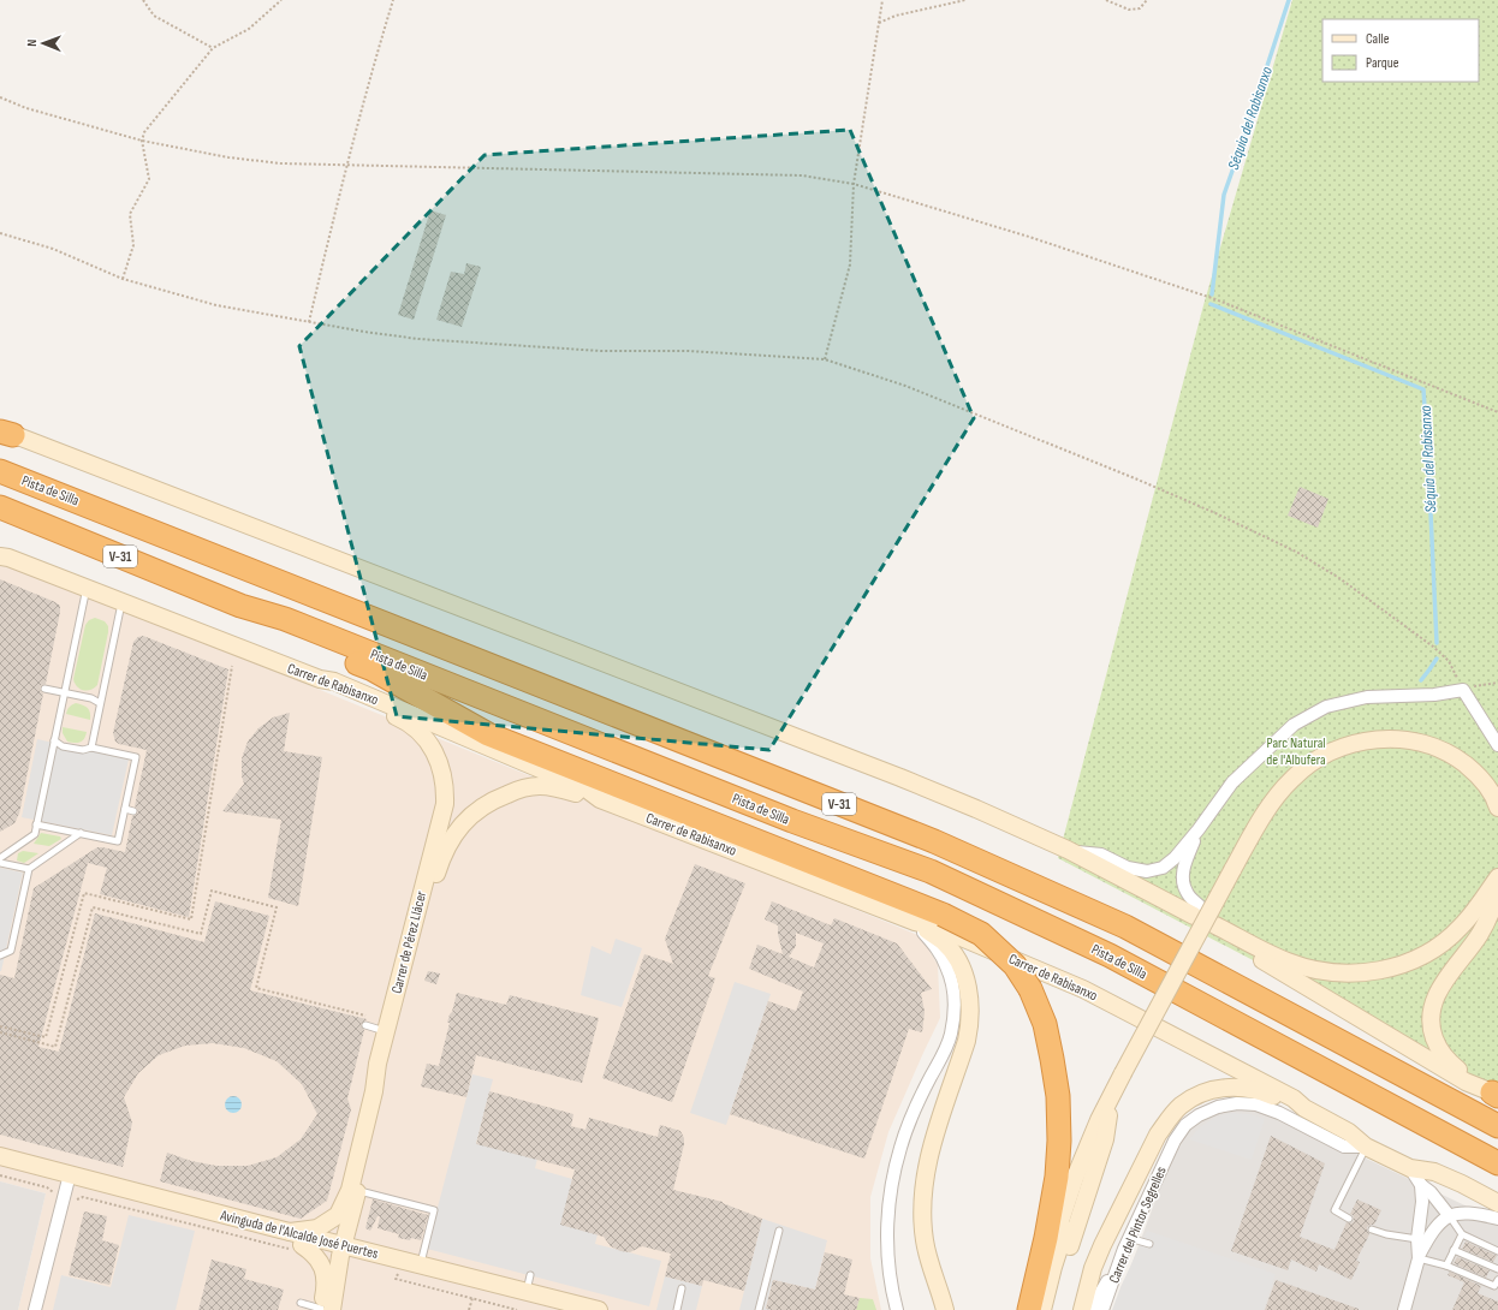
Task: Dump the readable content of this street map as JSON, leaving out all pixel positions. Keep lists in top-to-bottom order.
{
  "streets": {
    "highway": ["Pista de Silla", "V-31"],
    "street": [
      "Carrer de Rabisanxo",
      "Carrer de Pérez Llácer",
      "Carrer del Pintor Segrelles",
      "Avinguda de l'Alcalde José Puertes"
    ]
  },
  "crossings": [
    ["Carrer de Rabisanxo", "Carrer de Pérez Llácer"],
    ["Carrer de Rabisanxo", "Carrer del Pintor Segrelles"],
    ["Carrer de Pérez Llácer", "Avinguda de l'Alcalde José Puertes"]
  ],
  "water": ["Séquia del Rabisanxo"],
  "parks": ["Parc Natural de l'Albufera"],
  "legend": ["Calle", "Parque"],
  "north": "left"
}
